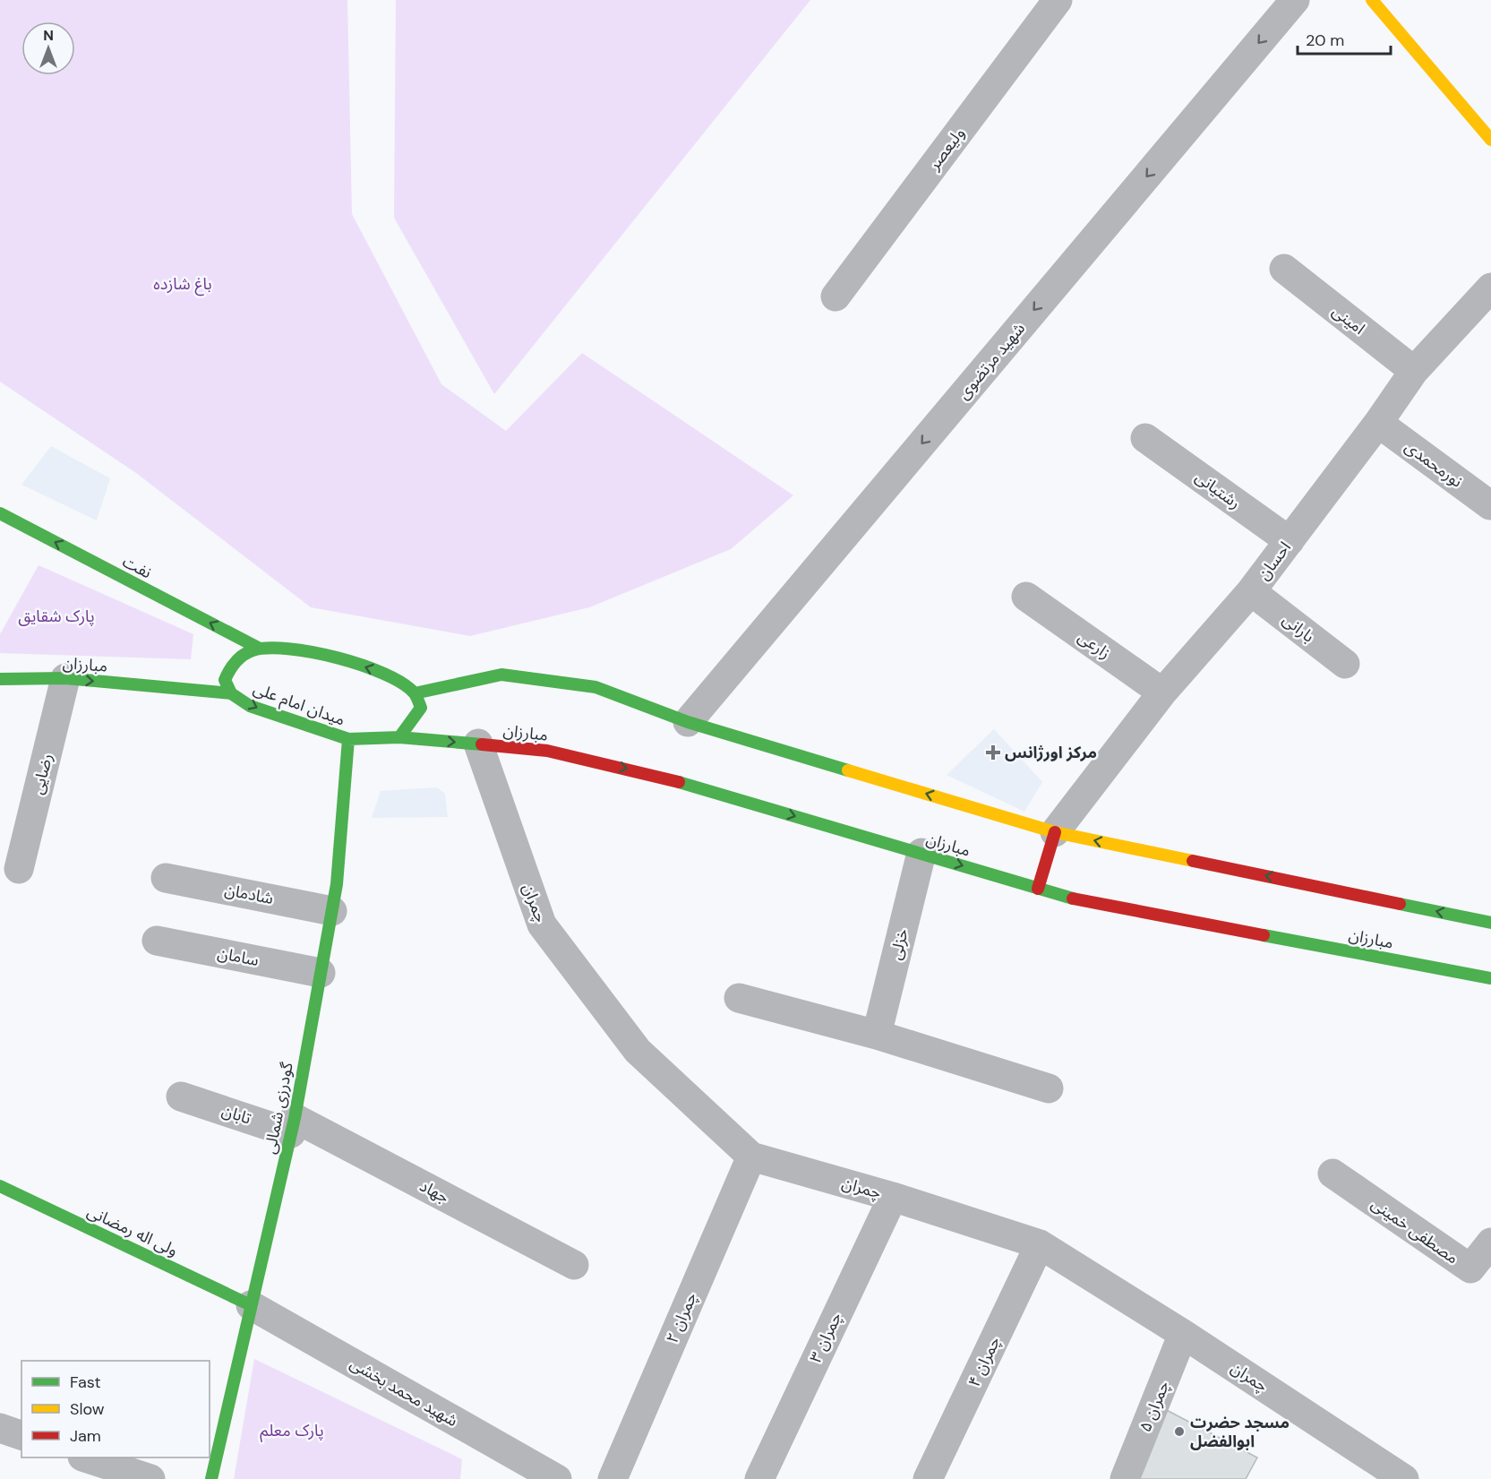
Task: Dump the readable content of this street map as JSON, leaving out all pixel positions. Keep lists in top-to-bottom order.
{
  "streets": {
    "street": [
      "ولیعصر",
      "امینی",
      "شهید مرتضوی",
      "نورمحمدی",
      "رشتیانی",
      "احسان",
      "نفت",
      "بارانی",
      "زارعی",
      "مبارزان",
      "میدان امام علی",
      "رضایی",
      "شادمان",
      "چمران",
      "خزلی",
      "سامان",
      "گودرزی شمالی",
      "تابان",
      "جهاد",
      "ولی اله رمضانی",
      "مصطفی خمینی",
      "چمران ۲",
      "چمران ۳",
      "چمران ۴",
      "شهید محمد بخشی",
      "چمران ۵"
    ]
  },
  "crossings": [
    ["امینی", "احسان"],
    ["نورمحمدی", "احسان"],
    ["رشتیانی", "احسان"],
    ["احسان", "بارانی"],
    ["احسان", "زارعی"],
    ["نفت", "میدان امام علی"],
    ["مبارزان", "میدان امام علی"],
    ["مبارزان", "رضایی"],
    ["مبارزان", "چمران"],
    ["مبارزان", "خزلی"],
    ["میدان امام علی", "گودرزی شمالی"],
    ["شادمان", "گودرزی شمالی"],
    ["چمران", "چمران ۲"],
    ["چمران", "چمران ۳"],
    ["چمران", "چمران ۴"],
    ["چمران", "چمران ۵"],
    ["سامان", "گودرزی شمالی"],
    ["گودرزی شمالی", "تابان"],
    ["گودرزی شمالی", "جهاد"],
    ["گودرزی شمالی", "ولی اله رمضانی"],
    ["گودرزی شمالی", "شهید محمد بخشی"],
    ["تابان", "جهاد"],
    ["ولی اله رمضانی", "شهید محمد بخشی"]
  ],
  "one_way": ["شهید مرتضوی", "نفت"],
  "parks": ["باغ شازده", "پارک شقایق", "پارک معلم"],
  "places": {
    "health": ["مرکز اورژانس"],
    "other": ["مسجد حضرت ابوالفضل"]
  },
  "legend": ["Fast", "Slow", "Jam"],
  "scale_bar": "20 m",
  "north": "top"
}
